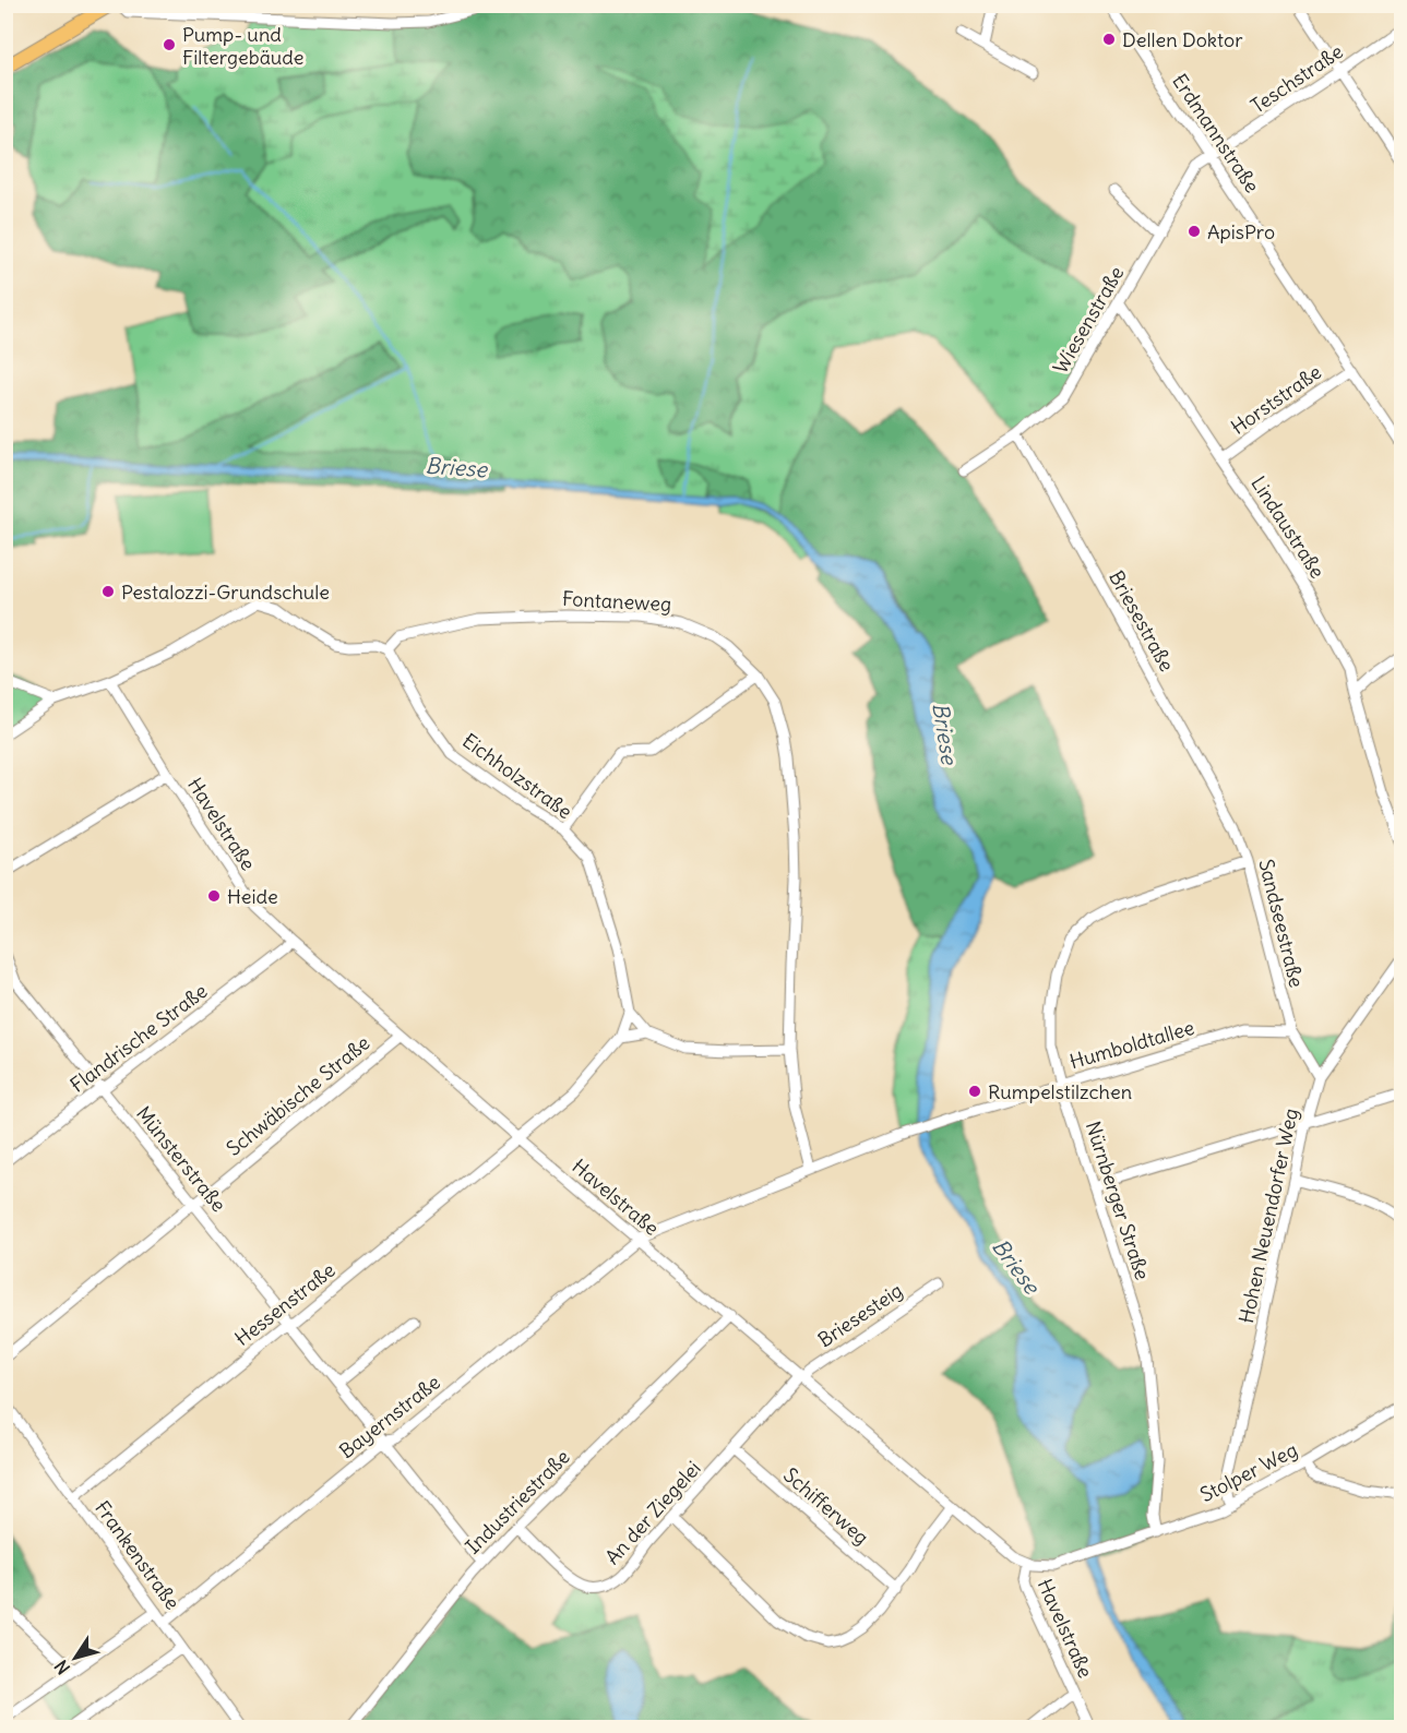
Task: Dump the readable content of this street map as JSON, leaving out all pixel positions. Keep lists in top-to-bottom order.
{
  "streets": {
    "street": [
      "Teschstraße",
      "Erdmannstraße",
      "Wiesenstraße",
      "Horststraße",
      "Lindaustraße",
      "Fontaneweg",
      "Briesestraße",
      "Eichholzstraße",
      "Havelstraße",
      "Sandseestraße",
      "Flandrische Straße",
      "Humboldtallee",
      "Schwäbische Straße",
      "Münsterstraße",
      "Nürnberger Straße",
      "Hohen Neuendorfer Weg",
      "Hessenstraße",
      "Briesesteig",
      "Bayernstraße",
      "Stolper Weg",
      "Industriestraße",
      "Schifferweg",
      "An der Ziegelei",
      "Frankenstraße"
    ]
  },
  "crossings": [
    ["Teschstraße", "Erdmannstraße"],
    ["Teschstraße", "Wiesenstraße"],
    ["Erdmannstraße", "Wiesenstraße"],
    ["Erdmannstraße", "Horststraße"],
    ["Wiesenstraße", "Lindaustraße"],
    ["Wiesenstraße", "Briesestraße"],
    ["Horststraße", "Lindaustraße"],
    ["Fontaneweg", "Eichholzstraße"],
    ["Fontaneweg", "Humboldtallee"],
    ["Briesestraße", "Sandseestraße"],
    ["Eichholzstraße", "Havelstraße"],
    ["Eichholzstraße", "Hessenstraße"],
    ["Havelstraße", "Flandrische Straße"],
    ["Havelstraße", "Schwäbische Straße"],
    ["Havelstraße", "Hessenstraße"],
    ["Havelstraße", "Briesesteig"],
    ["Havelstraße", "Bayernstraße"],
    ["Havelstraße", "Stolper Weg"],
    ["Havelstraße", "Industriestraße"],
    ["Havelstraße", "An der Ziegelei"],
    ["Sandseestraße", "Humboldtallee"],
    ["Sandseestraße", "Nürnberger Straße"],
    ["Flandrische Straße", "Münsterstraße"],
    ["Humboldtallee", "Nürnberger Straße"],
    ["Schwäbische Straße", "Münsterstraße"],
    ["Münsterstraße", "Hessenstraße"],
    ["Münsterstraße", "Bayernstraße"],
    ["Münsterstraße", "Industriestraße"],
    ["Nürnberger Straße", "Stolper Weg"],
    ["Hohen Neuendorfer Weg", "Stolper Weg"],
    ["Hessenstraße", "Frankenstraße"],
    ["Briesesteig", "An der Ziegelei"],
    ["Bayernstraße", "Frankenstraße"],
    ["Industriestraße", "An der Ziegelei"],
    ["Schifferweg", "An der Ziegelei"]
  ],
  "water": ["Briese"],
  "places": [
    "Dellen Doktor",
    "Pump- und Filtergebäude",
    "ApisPro",
    "Pestalozzi-Grundschule",
    "Heide",
    "Rumpelstilzchen"
  ],
  "north": "bottom left"
}
